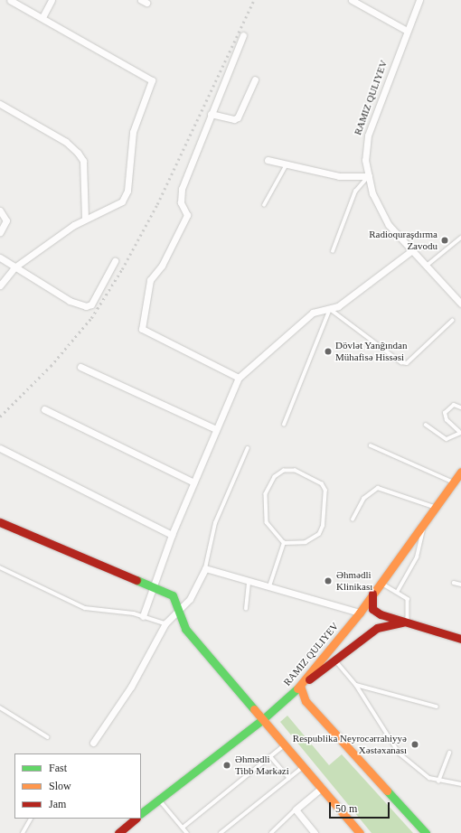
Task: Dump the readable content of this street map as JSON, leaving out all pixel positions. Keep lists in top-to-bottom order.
{
  "streets": {
    "main road": ["RAMIZ QULIYEV"]
  },
  "places": [
    "Radioquraşdırma Zavodu",
    "Dövlət Yanğından Mühafisə Hissəsi",
    "Əhmədli Klinikası",
    "Respublika Neyrocərrahiyyə Xəstəxanası",
    "Əhmədli Tibb Mərkəzi"
  ],
  "legend": ["Fast", "Slow", "Jam"],
  "scale_bar": "50 m"
}
